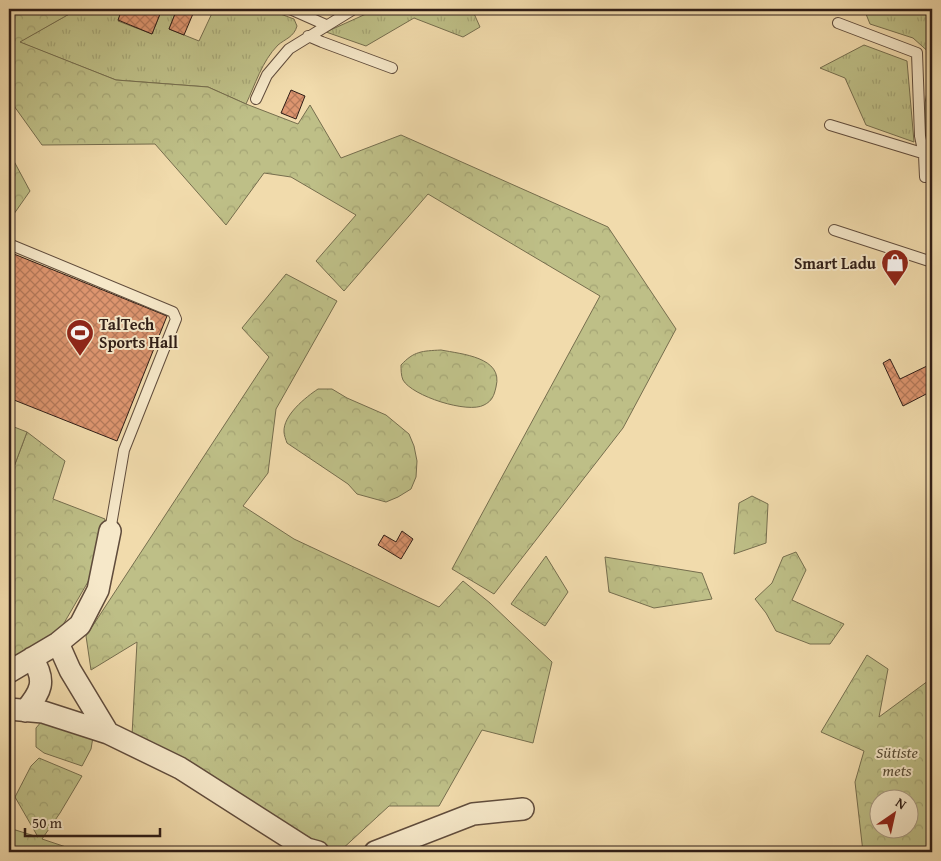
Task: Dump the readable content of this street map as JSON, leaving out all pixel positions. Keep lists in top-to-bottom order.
{
  "parks": ["Sütiste mets"],
  "places": {
    "shop": ["Smart Ladu"],
    "sports": ["TalTech Sports Hall"]
  },
  "scale_bar": "50 m",
  "north": "top right"
}
